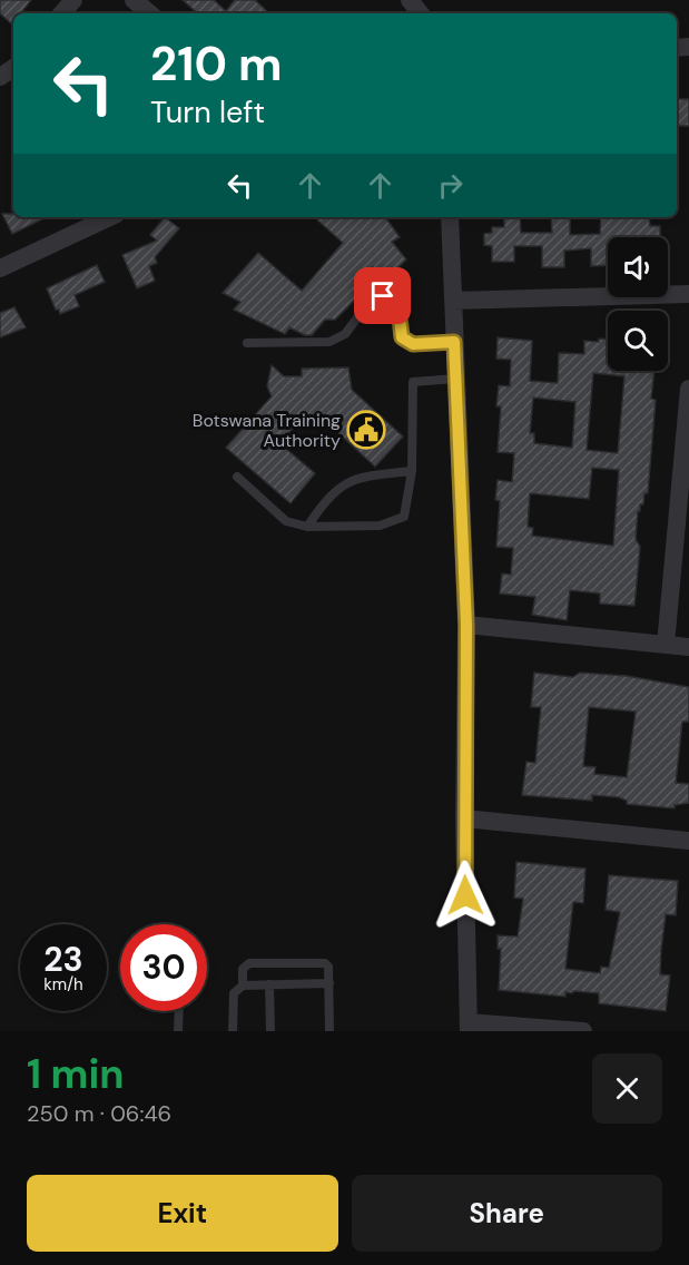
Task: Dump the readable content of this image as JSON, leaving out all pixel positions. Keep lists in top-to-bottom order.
{
  "places": {
    "public building": ["Botswana Training Authority"]
  },
  "page": {
    "turn": ["210 m", "Turn left"],
    "speed": "23 km/h",
    "limit": "30",
    "heading": ["1 min", "250 m · 06:46"],
    "buttons": ["Exit", "Share"]
  }
}
